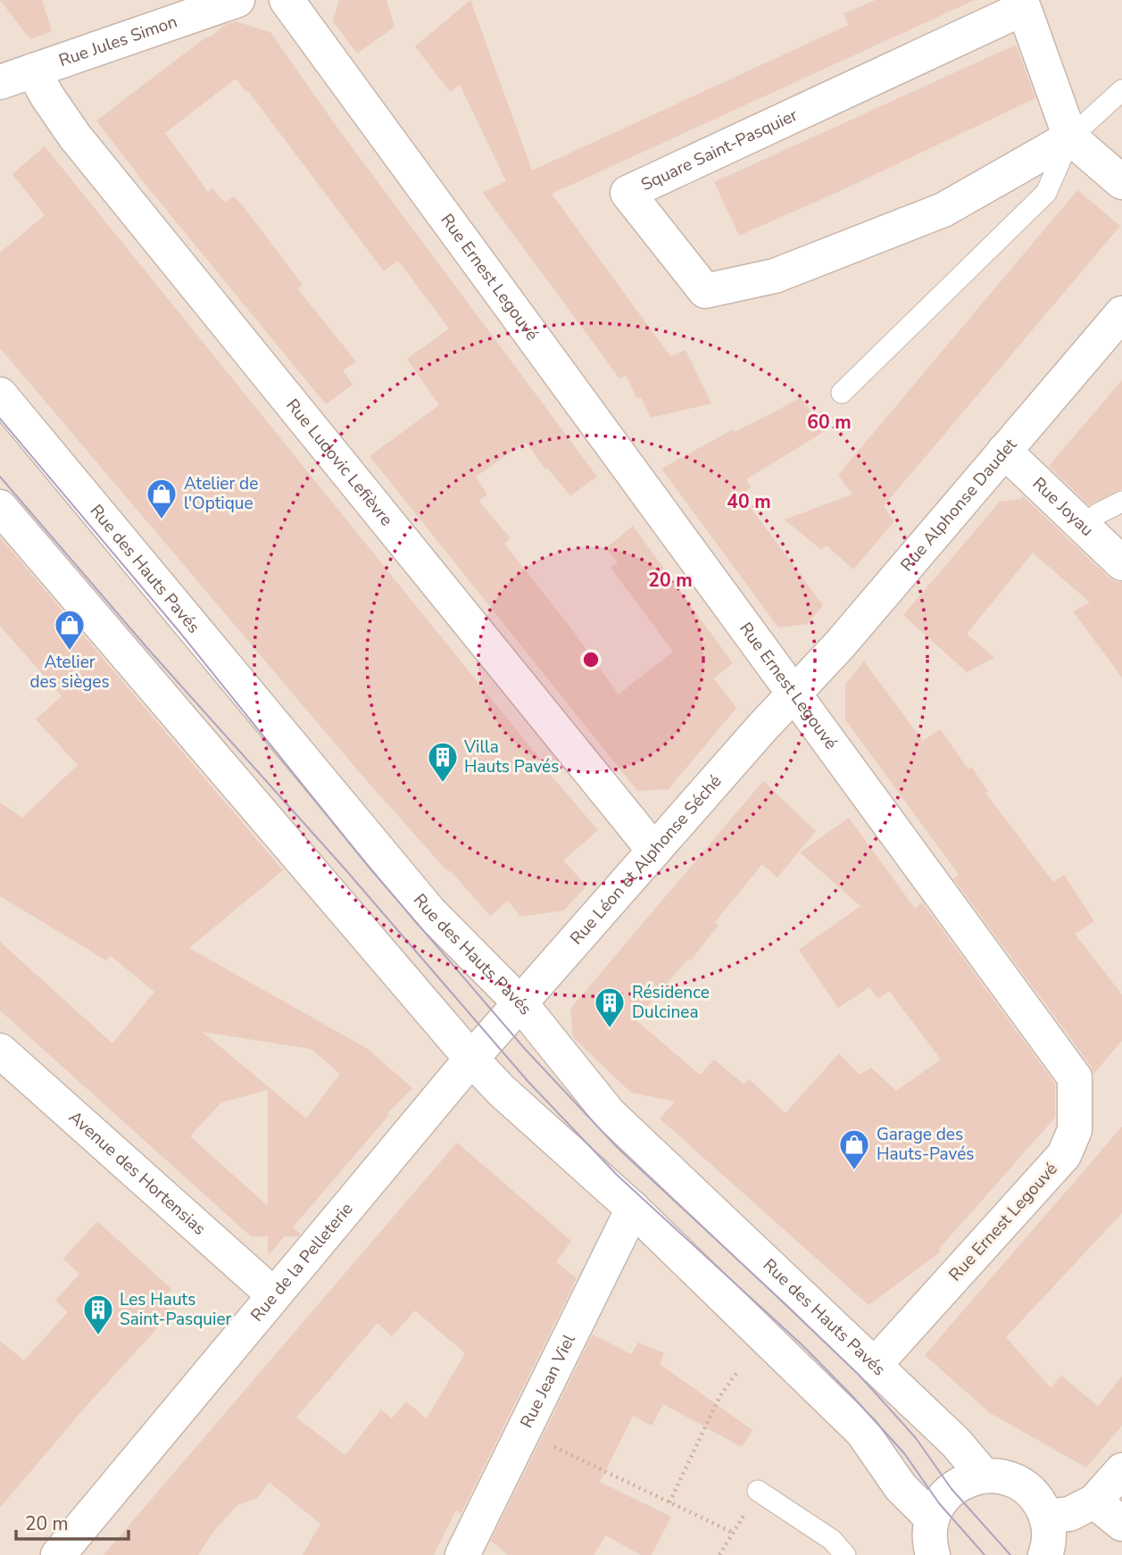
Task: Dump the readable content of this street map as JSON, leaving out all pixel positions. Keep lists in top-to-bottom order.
{
  "streets": {
    "street": [
      "Rue Jules Simon",
      "Square Saint-Pasquier",
      "Rue Ernest Legouvé",
      "Rue Ludovic Lefièvre",
      "Rue Alphonse Daudet",
      "Rue Joyau",
      "Rue des Hauts Pavés",
      "Rue Léon et Alphonse Séché",
      "Avenue des Hortensias",
      "Rue de la Pelleterie",
      "Rue Jean Viel"
    ]
  },
  "crossings": [
    ["Rue Jules Simon", "Rue Ludovic Lefièvre"],
    ["Rue Ernest Legouvé", "Rue Alphonse Daudet"],
    ["Rue Ernest Legouvé", "Rue des Hauts Pavés"],
    ["Rue Ernest Legouvé", "Rue Léon et Alphonse Séché"],
    ["Rue Ludovic Lefièvre", "Rue Léon et Alphonse Séché"],
    ["Rue Alphonse Daudet", "Rue Joyau"],
    ["Rue Alphonse Daudet", "Rue Léon et Alphonse Séché"],
    ["Rue des Hauts Pavés", "Rue Léon et Alphonse Séché"],
    ["Rue des Hauts Pavés", "Rue de la Pelleterie"],
    ["Rue Léon et Alphonse Séché", "Rue de la Pelleterie"],
    ["Avenue des Hortensias", "Rue de la Pelleterie"]
  ],
  "places": {
    "shop": ["Atelier de l'Optique", "Atelier des sièges", "Garage des Hauts-Pavés"],
    "building": ["Villa Hauts Pavés", "Résidence Dulcinea", "Les Hauts Saint-Pasquier"]
  },
  "scale_bar": "20 m",
  "rings": ["60 m", "40 m", "20 m"]
}
